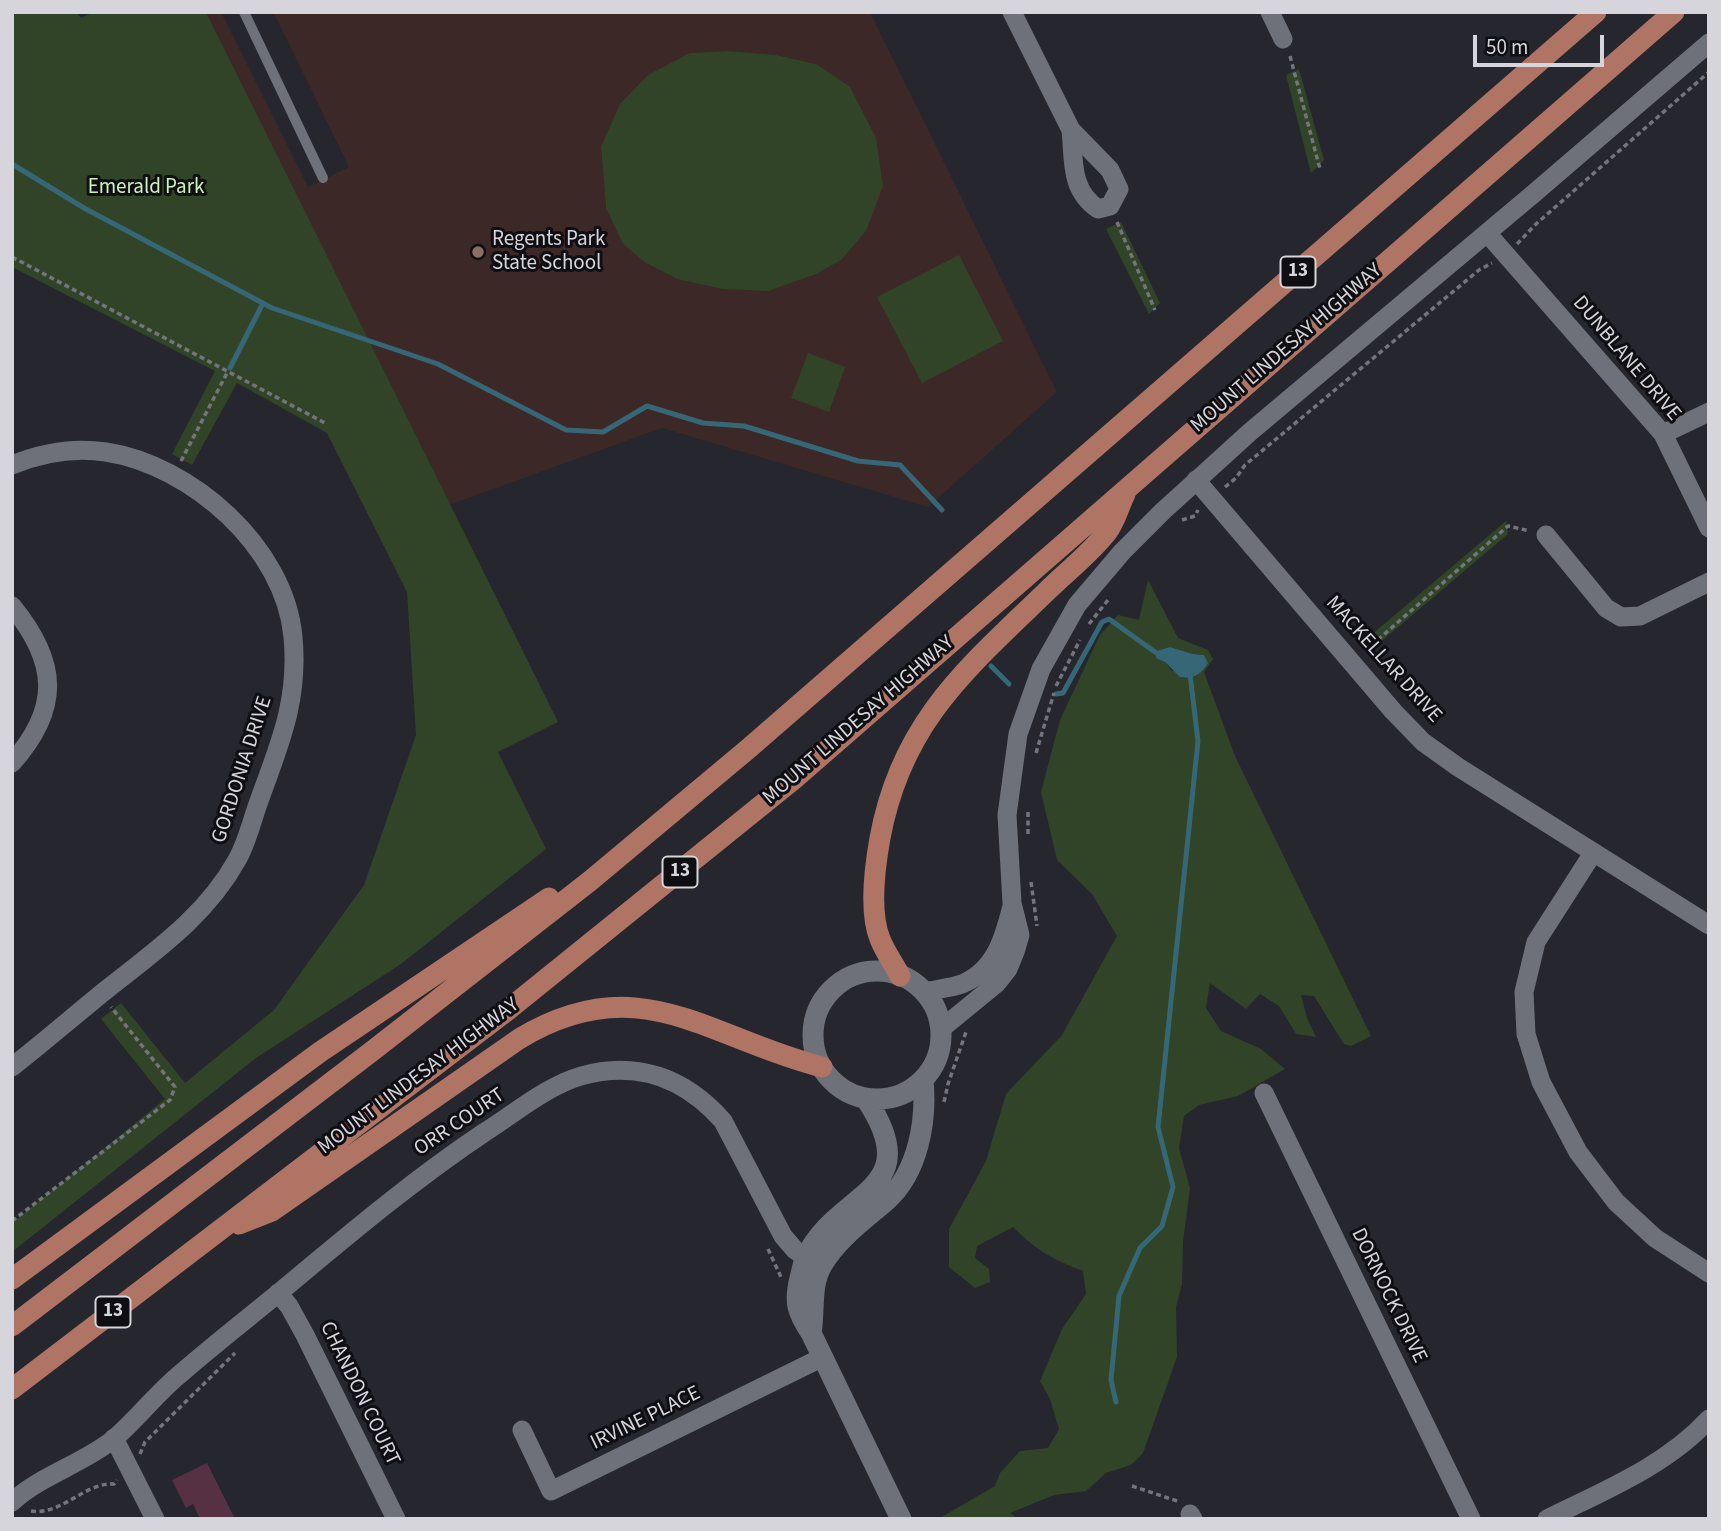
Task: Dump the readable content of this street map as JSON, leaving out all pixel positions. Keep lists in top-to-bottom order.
{
  "streets": {
    "highway": ["13", "MOUNT LINDESAY HIGHWAY"],
    "street": [
      "DUNBLANE DRIVE",
      "MACKELLAR DRIVE",
      "GORDONIA DRIVE",
      "ORR COURT",
      "DORNOCK DRIVE",
      "CHANDON COURT",
      "IRVINE PLACE"
    ]
  },
  "crossings": [
    ["ORR COURT", "CHANDON COURT"]
  ],
  "parks": ["Emerald Park"],
  "places": ["Regents Park State School"],
  "scale_bar": "50 m"
}
